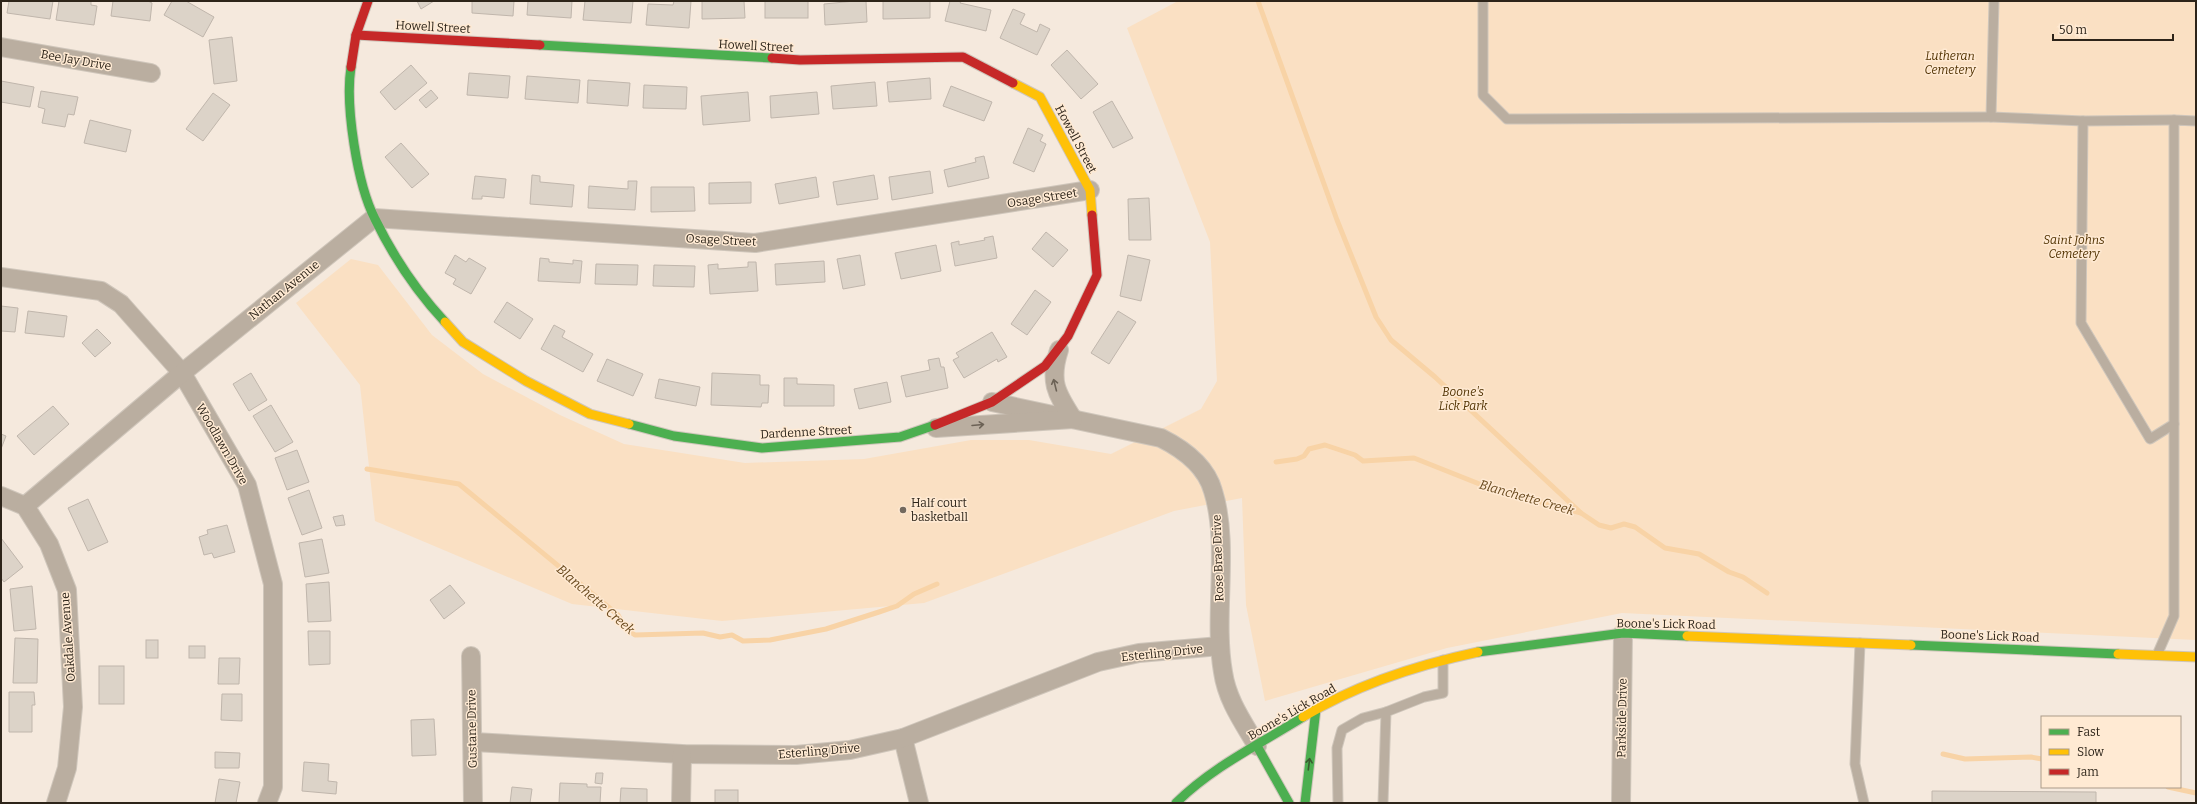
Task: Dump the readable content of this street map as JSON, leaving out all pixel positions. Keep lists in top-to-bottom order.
{
  "streets": {
    "street": [
      "Howell Street",
      "Bee Jay Drive",
      "Osage Street",
      "Nathan Avenue",
      "Dardenne Street",
      "Woodlawn Drive",
      "Rose Brae Drive",
      "Boone's Lick Road",
      "Oakdale Avenue",
      "Esterling Drive",
      "Parkside Drive",
      "Gustane Drive"
    ]
  },
  "crossings": [
    ["Howell Street", "Osage Street"],
    ["Howell Street", "Dardenne Street"],
    ["Osage Street", "Nathan Avenue"],
    ["Osage Street", "Dardenne Street"],
    ["Nathan Avenue", "Dardenne Street"],
    ["Nathan Avenue", "Woodlawn Drive"],
    ["Nathan Avenue", "Oakdale Avenue"],
    ["Dardenne Street", "Rose Brae Drive"],
    ["Rose Brae Drive", "Boone's Lick Road"],
    ["Rose Brae Drive", "Esterling Drive"],
    ["Boone's Lick Road", "Parkside Drive"],
    ["Esterling Drive", "Gustane Drive"]
  ],
  "water": ["Blanchette Creek"],
  "parks": ["Lutheran Cemetery", "Saint Johns Cemetery", "Boone's Lick Park"],
  "places": ["Half court basketball"],
  "legend": ["Fast", "Slow", "Jam"],
  "scale_bar": "50 m"
}
